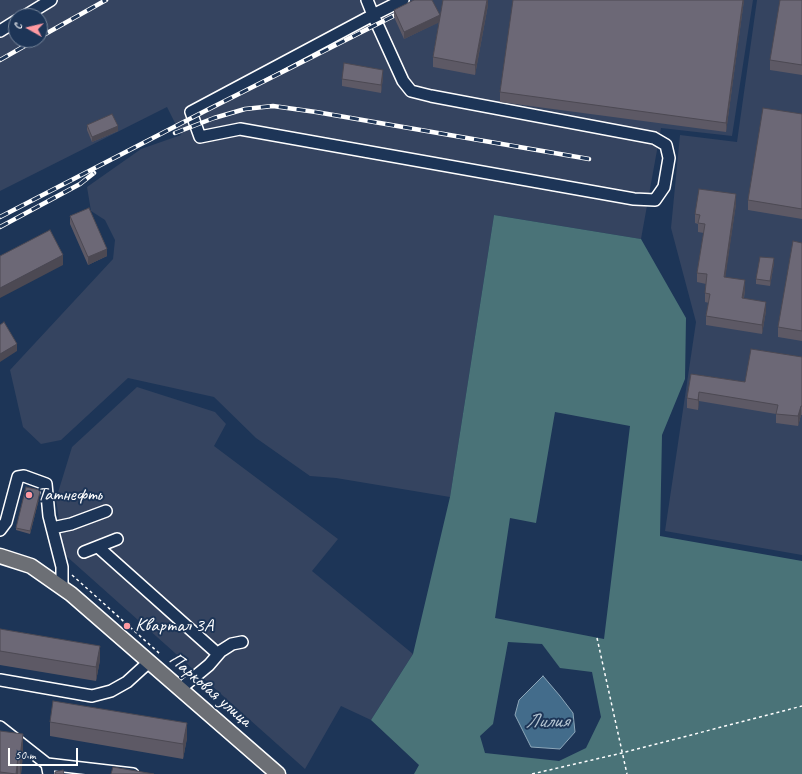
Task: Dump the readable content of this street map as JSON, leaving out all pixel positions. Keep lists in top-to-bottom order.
{
  "streets": {
    "main road": ["Парковая улица"]
  },
  "water": ["Лилия"],
  "places": ["Татнефть", "Квартал 3А"],
  "scale_bar": "50 m",
  "north": "left"
}
